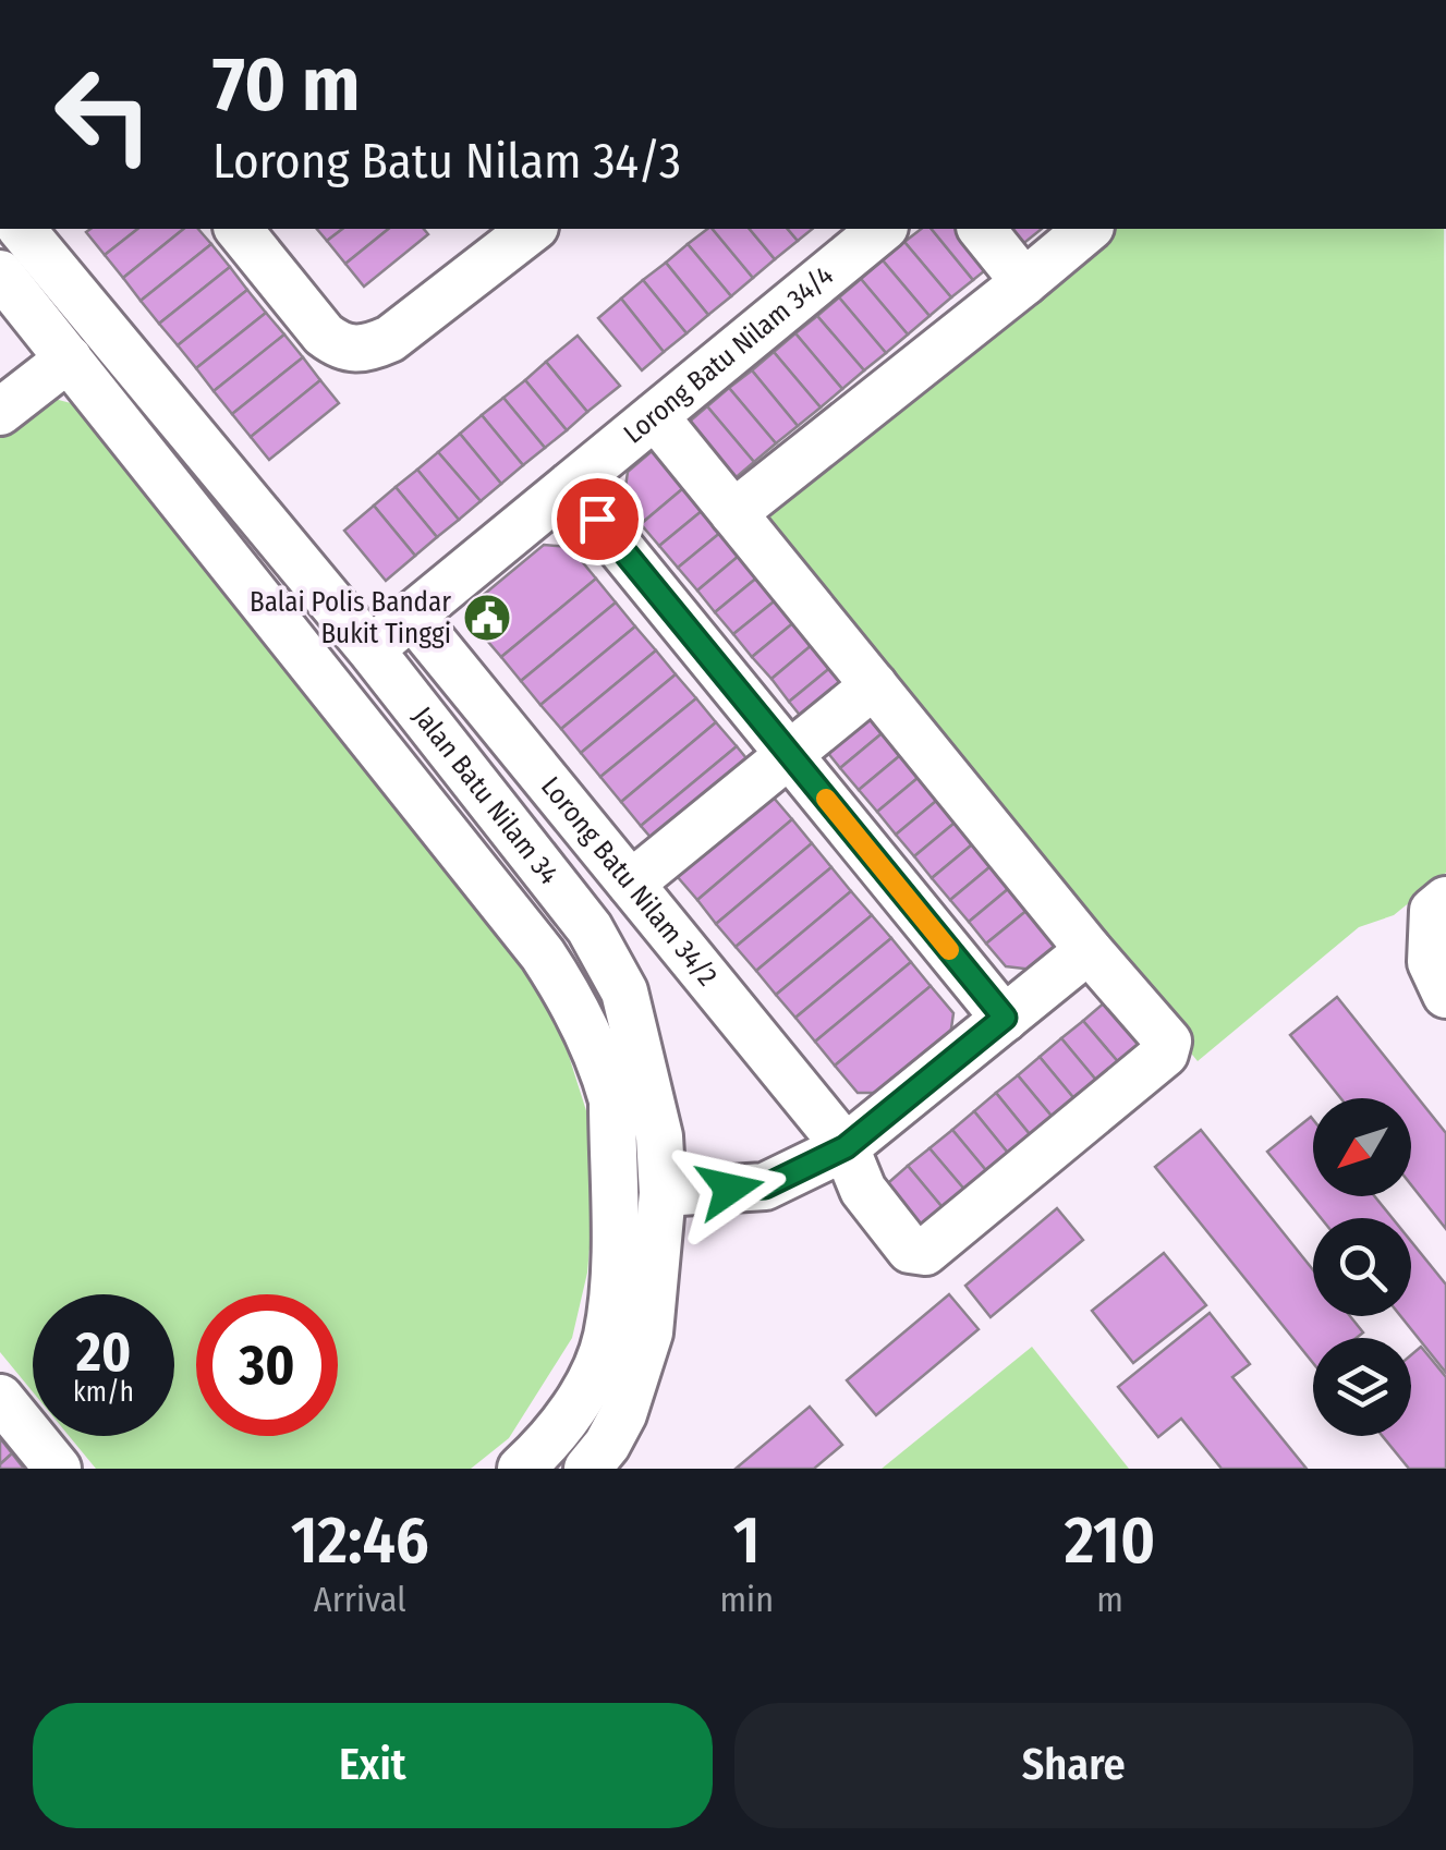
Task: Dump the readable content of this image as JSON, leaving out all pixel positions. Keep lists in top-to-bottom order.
{
  "streets": {
    "street": ["Lorong Batu Nilam 34/4", "Jalan Batu Nilam 34", "Lorong Batu Nilam 34/2"]
  },
  "crossings": [
    ["Lorong Batu Nilam 34/4", "Jalan Batu Nilam 34"],
    ["Lorong Batu Nilam 34/4", "Lorong Batu Nilam 34/2"]
  ],
  "places": {
    "public building": ["Balai Polis Bandar Bukit Tinggi"]
  },
  "north": "bottom left",
  "page": {
    "turn": ["70 m", "Lorong Batu Nilam 34/3"],
    "speed": "20 km/h",
    "limit": "30",
    "eta": [
      "12:46",
      "Arrival",
      "1",
      "min",
      "210",
      "m"
    ],
    "buttons": ["Exit", "Share"]
  }
}
